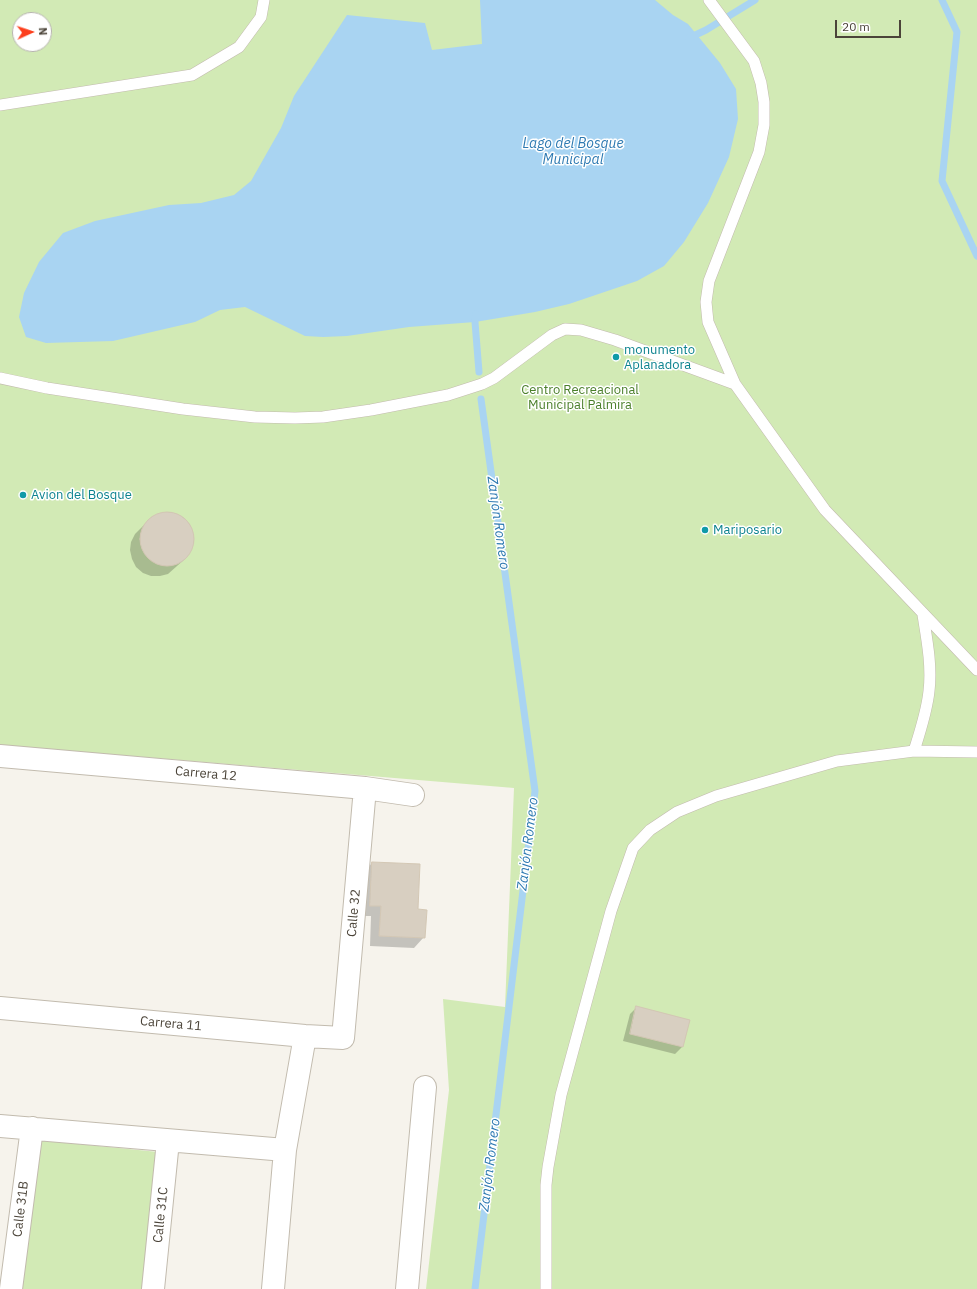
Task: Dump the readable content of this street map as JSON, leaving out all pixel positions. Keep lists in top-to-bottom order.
{
  "streets": {
    "street": [
      "Carrera 12",
      "Calle 32",
      "Carrera 11",
      "Calle 31B",
      "Calle 31C"
    ]
  },
  "crossings": [
    ["Carrera 12", "Calle 32"],
    ["Calle 32", "Carrera 11"]
  ],
  "water": ["Lago del Bosque Municipal", "Zanjón Romero"],
  "parks": ["Centro Recreacional Municipal Palmira"],
  "places": ["monumento Aplanadora", "Avion del Bosque", "Mariposario"],
  "scale_bar": "20 m",
  "north": "right"
}
